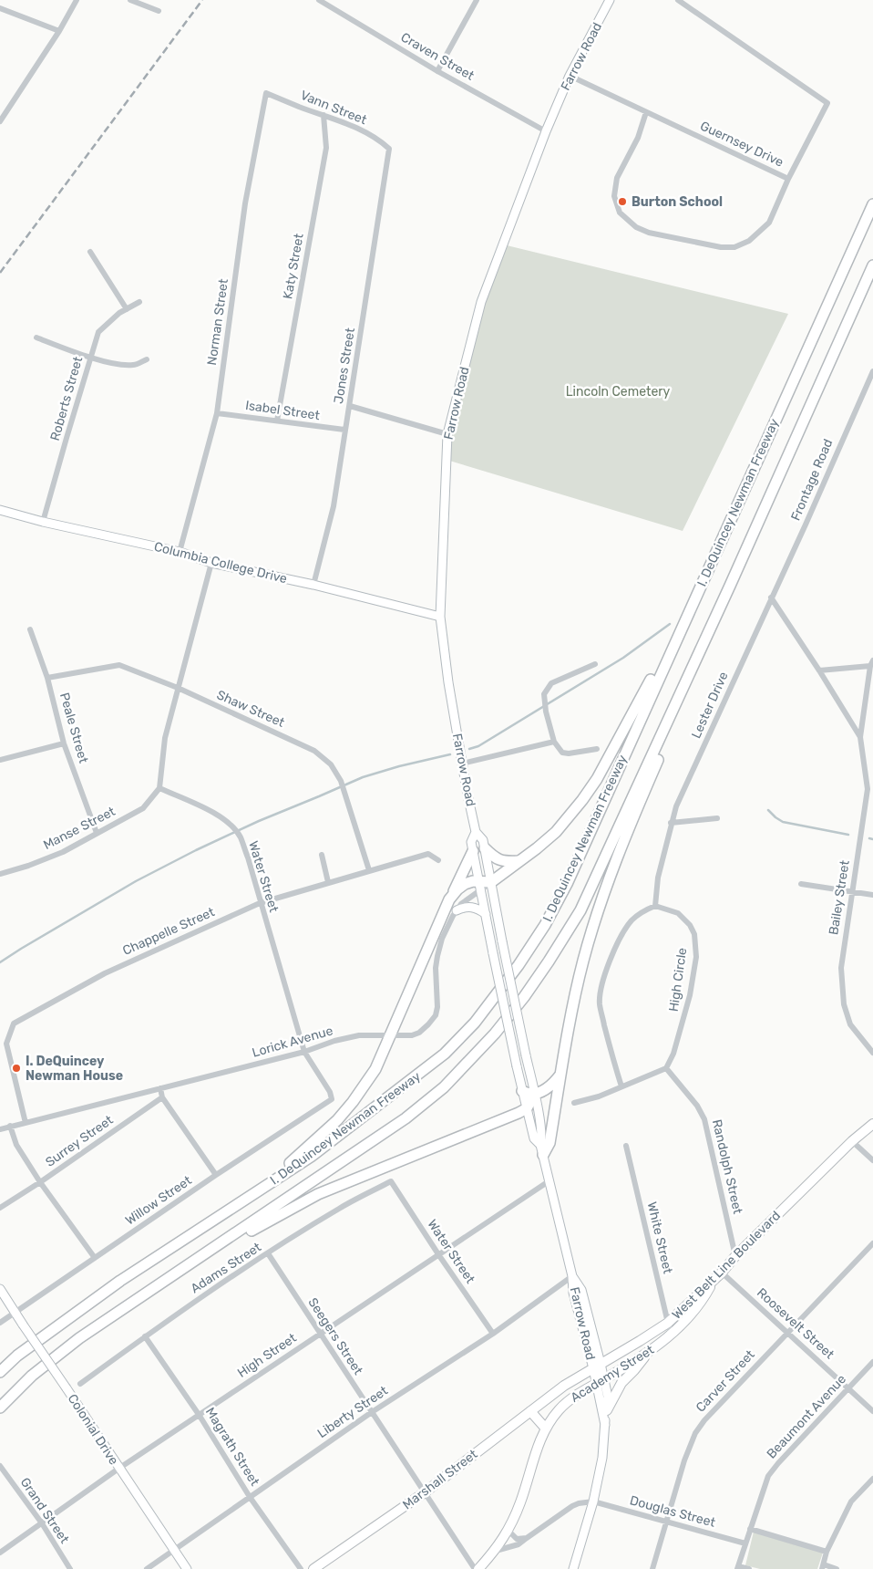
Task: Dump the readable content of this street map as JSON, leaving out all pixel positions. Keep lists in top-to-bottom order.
{
  "streets": {
    "highway": ["I. DeQuincey Newman Freeway"],
    "main road": [
      "Farrow Road",
      "Columbia College Drive",
      "West Belt Line Boulevard",
      "Academy Street",
      "Colonial Drive",
      "Marshall Street"
    ],
    "street": [
      "Craven Street",
      "Vann Street",
      "Guernsey Drive",
      "Katy Street",
      "Norman Street",
      "Jones Street",
      "Roberts Street",
      "Isabel Street",
      "Frontage Road",
      "Lester Drive",
      "Shaw Street",
      "Peale Street",
      "Manse Street",
      "Water Street",
      "Bailey Street",
      "Chappelle Street",
      "High Circle",
      "Lorick Avenue",
      "Surrey Street",
      "Randolph Street",
      "Willow Street",
      "White Street",
      "Adams Street",
      "Roosevelt Street",
      "Seegers Street",
      "High Street",
      "Carver Street",
      "Liberty Street",
      "Beaumont Avenue",
      "Magrath Street",
      "Grand Street",
      "Douglas Street"
    ]
  },
  "crossings": [
    ["Craven Street", "Farrow Road"],
    ["Farrow Road", "Guernsey Drive"],
    ["Farrow Road", "Columbia College Drive"],
    ["Farrow Road", "Lorick Avenue"],
    ["Farrow Road", "West Belt Line Boulevard"],
    ["Farrow Road", "High Street"],
    ["Farrow Road", "Academy Street"],
    ["Farrow Road", "Liberty Street"],
    ["Farrow Road", "Douglas Street"],
    ["Vann Street", "Katy Street"],
    ["Vann Street", "Norman Street"],
    ["Vann Street", "Jones Street"],
    ["Katy Street", "Isabel Street"],
    ["Norman Street", "Isabel Street"],
    ["Norman Street", "Columbia College Drive"],
    ["Jones Street", "Isabel Street"],
    ["Jones Street", "Columbia College Drive"],
    ["Roberts Street", "Columbia College Drive"],
    ["Frontage Road", "Lester Drive"],
    ["Frontage Road", "Bailey Street"],
    ["Lester Drive", "Bailey Street"],
    ["Shaw Street", "Peale Street"],
    ["Shaw Street", "Chappelle Street"],
    ["Peale Street", "Manse Street"],
    ["Manse Street", "Water Street"],
    ["Water Street", "Chappelle Street"],
    ["Water Street", "Lorick Avenue"],
    ["Water Street", "Willow Street"],
    ["Water Street", "Adams Street"],
    ["Water Street", "High Street"],
    ["Water Street", "Liberty Street"],
    ["Chappelle Street", "Lorick Avenue"],
    ["High Circle", "Randolph Street"],
    ["Randolph Street", "West Belt Line Boulevard"],
    ["Willow Street", "Colonial Drive"],
    ["White Street", "West Belt Line Boulevard"],
    ["White Street", "Academy Street"],
    ["West Belt Line Boulevard", "Roosevelt Street"],
    ["West Belt Line Boulevard", "Academy Street"],
    ["West Belt Line Boulevard", "Marshall Street"],
    ["Adams Street", "Seegers Street"],
    ["Adams Street", "Magrath Street"],
    ["Roosevelt Street", "Carver Street"],
    ["Roosevelt Street", "Beaumont Avenue"],
    ["Seegers Street", "High Street"],
    ["Seegers Street", "Academy Street"],
    ["Seegers Street", "Liberty Street"],
    ["Seegers Street", "Marshall Street"],
    ["High Street", "Colonial Drive"],
    ["High Street", "Magrath Street"],
    ["High Street", "Grand Street"],
    ["Academy Street", "Douglas Street"],
    ["Carver Street", "Douglas Street"],
    ["Liberty Street", "Colonial Drive"],
    ["Liberty Street", "Magrath Street"],
    ["Beaumont Avenue", "Douglas Street"]
  ],
  "parks": ["Lincoln Cemetery"],
  "places": ["Burton School", "I. DeQuincey Newman House"]
}
